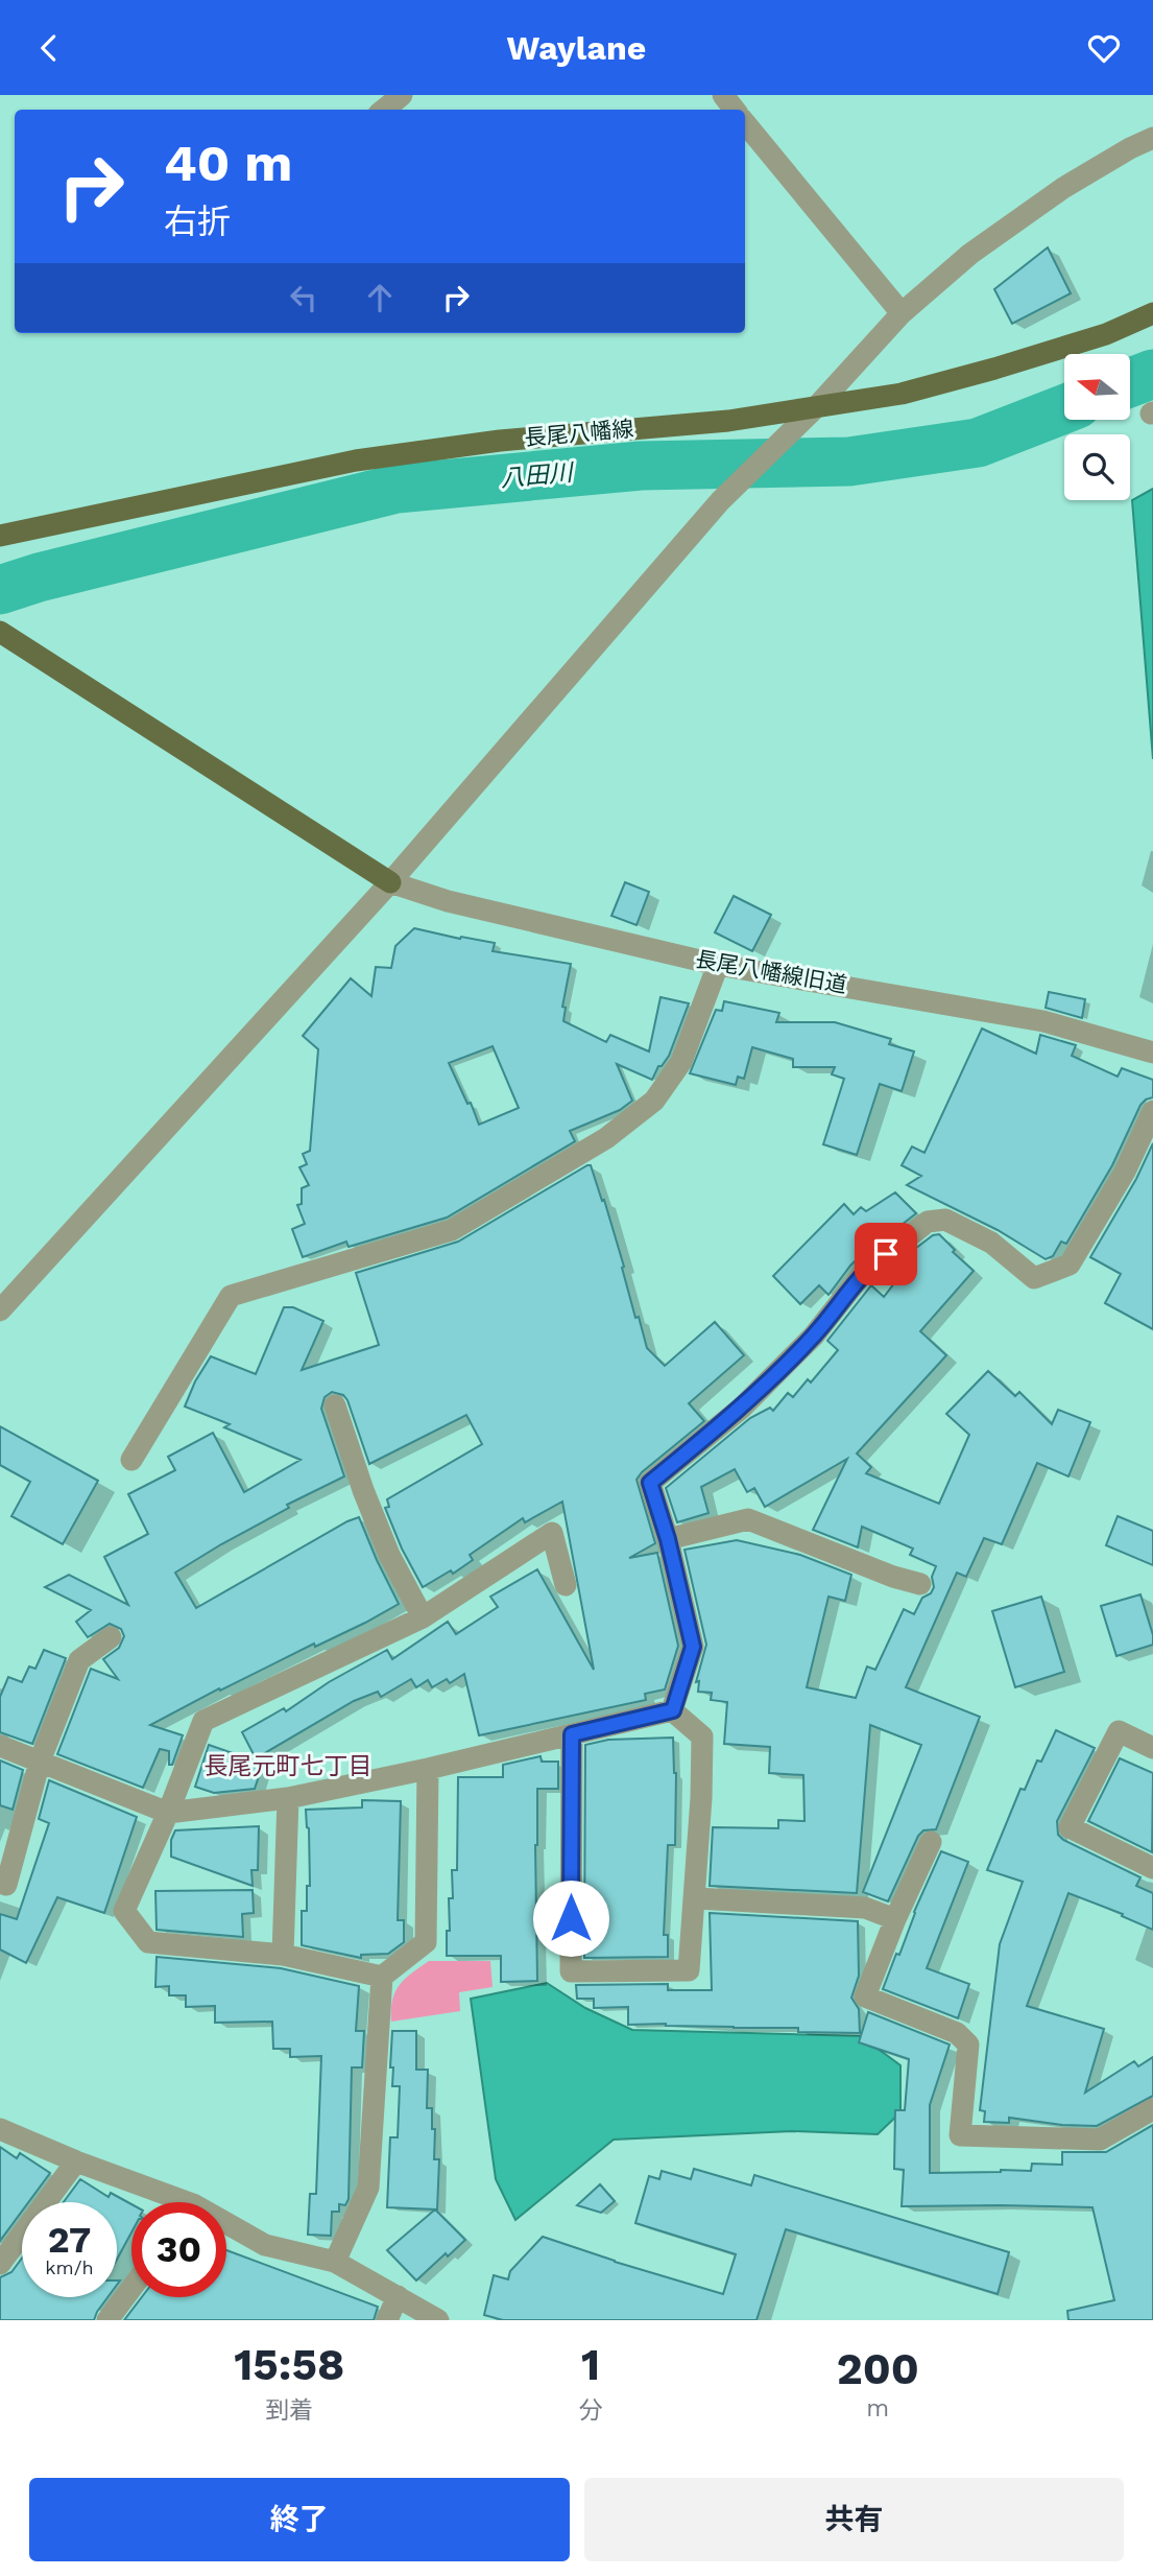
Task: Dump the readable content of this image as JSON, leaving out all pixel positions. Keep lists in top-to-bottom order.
{
  "streets": {
    "main road": ["長尾八幡線"],
    "street": ["長尾八幡線旧道"]
  },
  "districts": ["長尾元町七丁目"],
  "water": ["八田川"],
  "north": "left",
  "page": {
    "header": "Waylane",
    "turn": ["40 m", "右折"],
    "speed": "27 km/h",
    "limit": "30",
    "eta": [
      "15:58",
      "到着",
      "1",
      "分",
      "200",
      "m"
    ],
    "buttons": ["終了", "共有"]
  }
}
